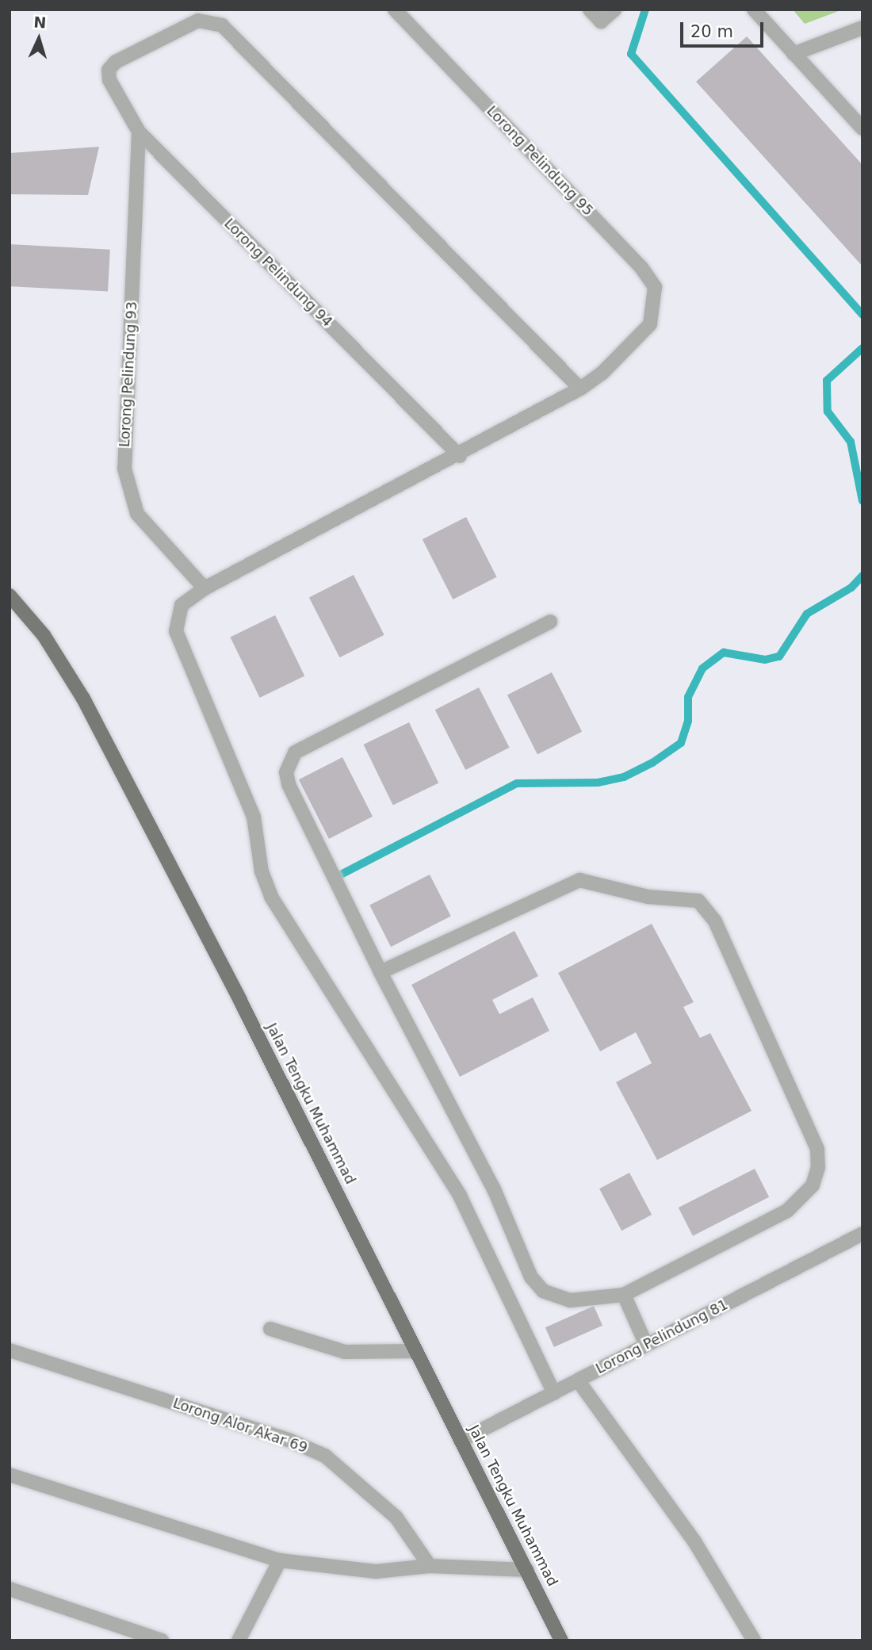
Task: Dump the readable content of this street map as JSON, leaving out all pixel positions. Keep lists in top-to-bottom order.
{
  "streets": {
    "main road": ["Jalan Tengku Muhammad"],
    "street": [
      "Lorong Pelindung 95",
      "Lorong Pelindung 94",
      "Lorong Pelindung 93",
      "Lorong Pelindung 81",
      "Lorong Alor Akar 69"
    ]
  },
  "crossings": [
    ["Lorong Pelindung 95", "Lorong Pelindung 94"],
    ["Lorong Pelindung 94", "Lorong Pelindung 93"],
    ["Jalan Tengku Muhammad", "Lorong Pelindung 81"]
  ],
  "scale_bar": "20 m",
  "north": "top"
}
